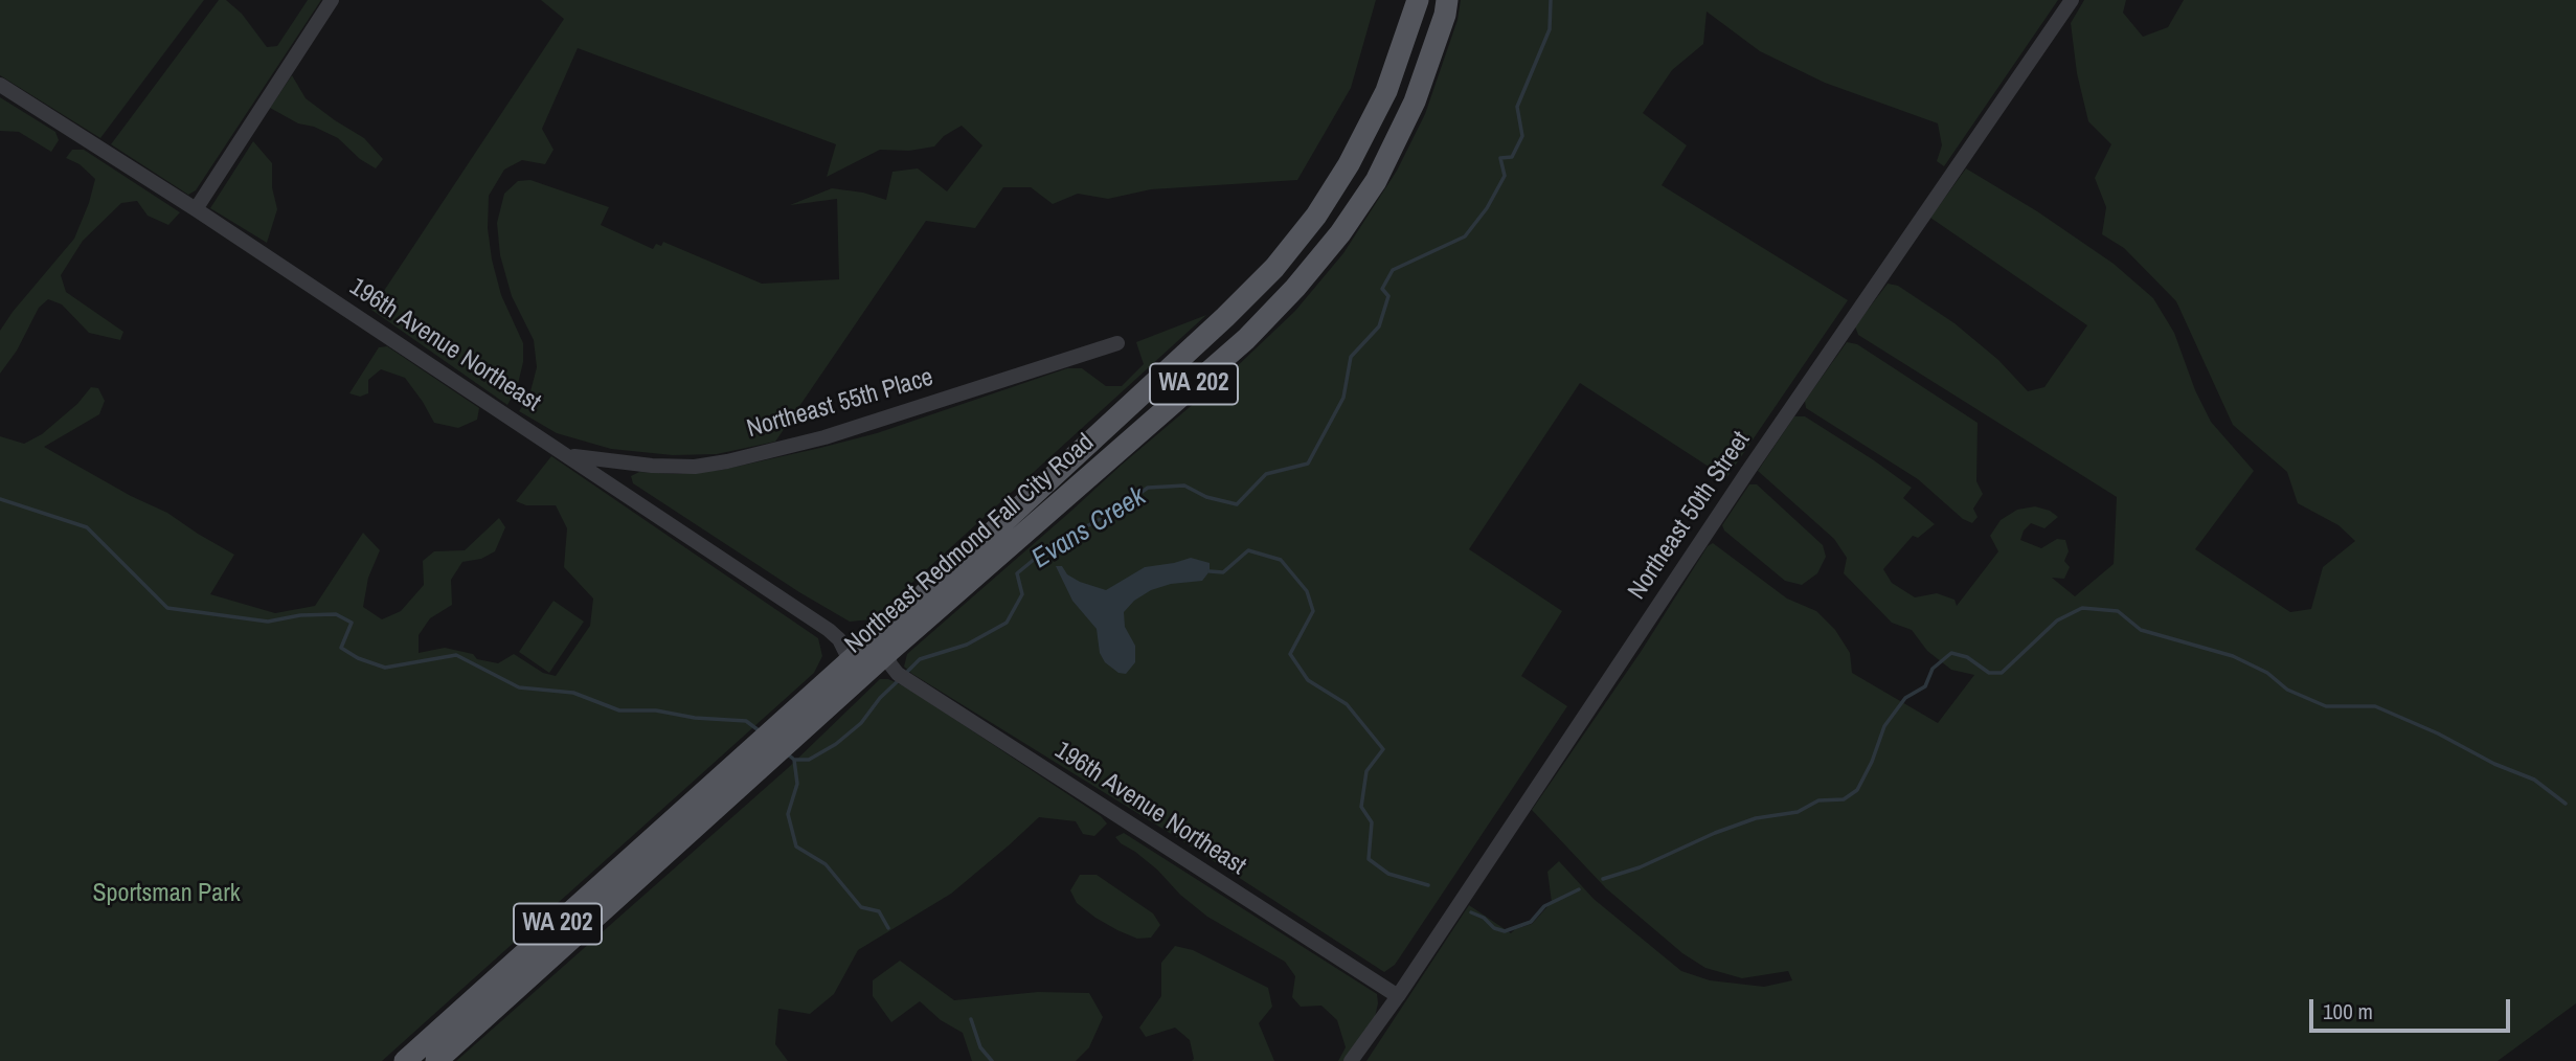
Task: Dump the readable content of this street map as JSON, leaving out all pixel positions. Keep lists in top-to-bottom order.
{
  "streets": {
    "main road": ["WA 202", "Northeast Redmond Fall City Road"],
    "street": ["196th Avenue Northeast", "Northeast 55th Place", "Northeast 50th Street"]
  },
  "crossings": [
    ["196th Avenue Northeast", "Northeast 55th Place"],
    ["196th Avenue Northeast", "Northeast 50th Street"],
    ["196th Avenue Northeast", "Northeast Redmond Fall City Road"]
  ],
  "water": ["Evans Creek"],
  "parks": ["Sportsman Park"],
  "scale_bar": "100 m"
}
